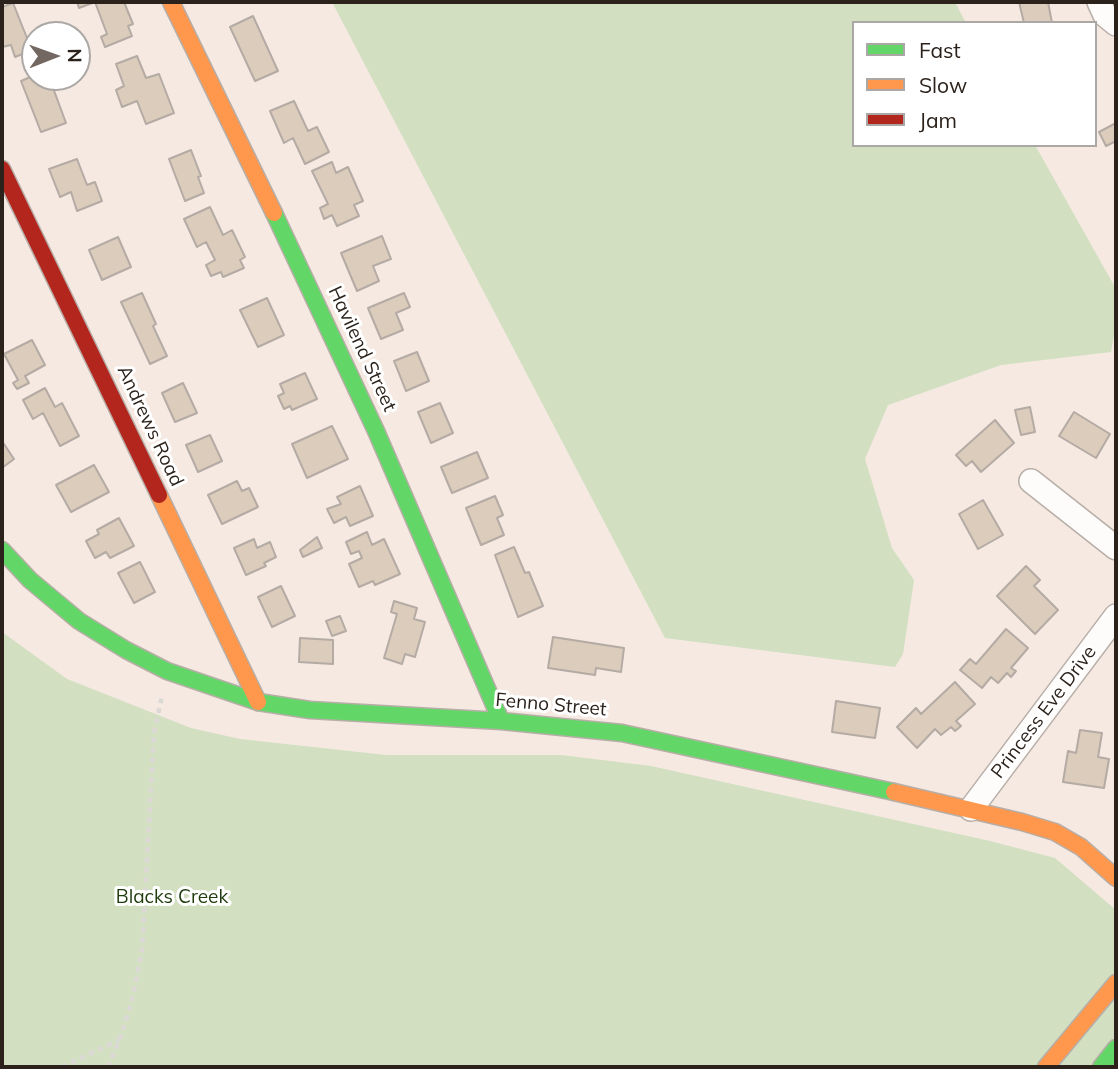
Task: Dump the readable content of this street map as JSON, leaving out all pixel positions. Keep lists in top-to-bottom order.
{
  "streets": {
    "street": [
      "Havilend Street",
      "Andrews Road",
      "Fenno Street",
      "Princess Eve Drive"
    ]
  },
  "crossings": [
    ["Havilend Street", "Fenno Street"],
    ["Andrews Road", "Fenno Street"],
    ["Fenno Street", "Princess Eve Drive"]
  ],
  "parks": ["Blacks Creek"],
  "legend": ["Fast", "Slow", "Jam"],
  "north": "right"
}
